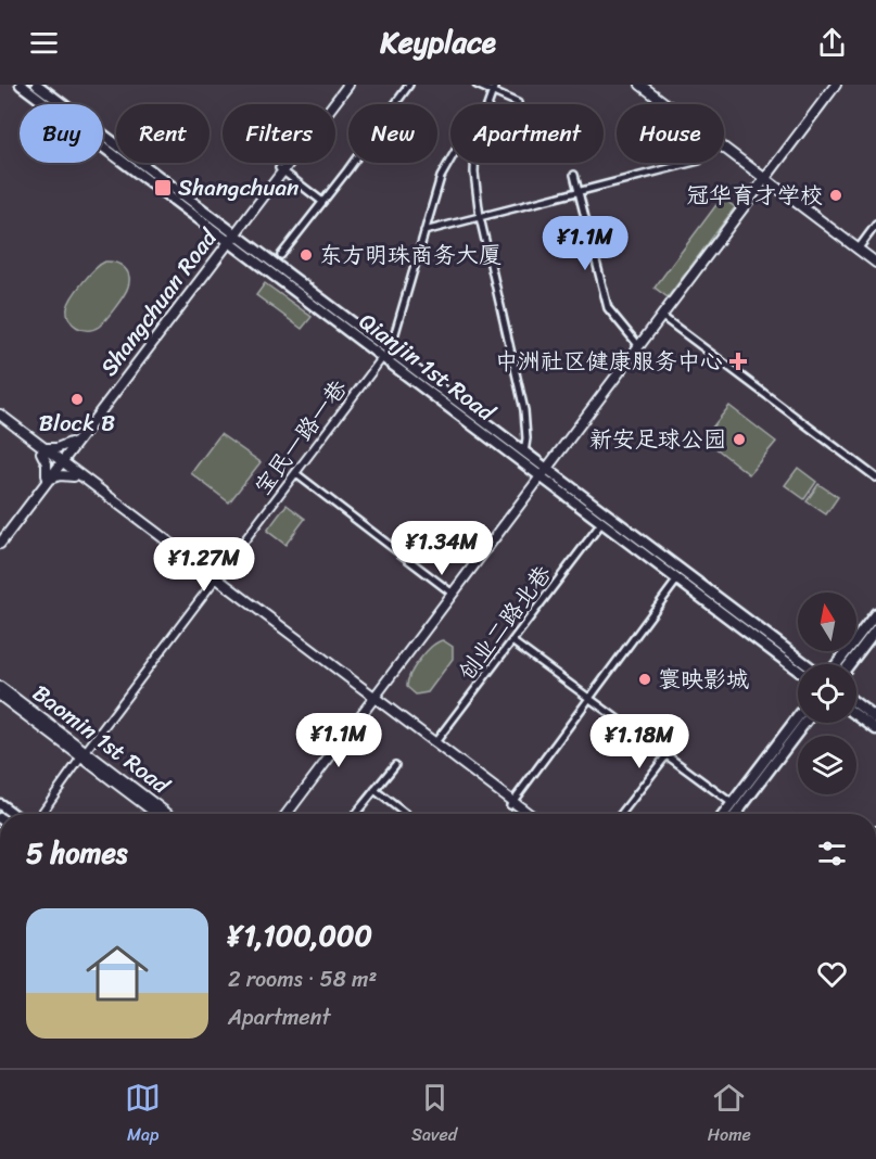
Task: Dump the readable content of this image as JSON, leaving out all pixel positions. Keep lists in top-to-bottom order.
{
  "streets": {
    "main road": ["Shangchuan Road", "Qianjin 1st Road", "Baomin 1st Road"],
    "street": ["宝民一路一巷", "创业二路北巷"]
  },
  "crossings": [
    ["Shangchuan Road", "Qianjin 1st Road"],
    ["Qianjin 1st Road", "宝民一路一巷"],
    ["Qianjin 1st Road", "创业二路北巷"],
    ["宝民一路一巷", "Baomin 1st Road"]
  ],
  "places": {
    "transit": ["Shangchuan"],
    "other": [
      "冠华育才学校",
      "东方明珠商务大厦",
      "Block B",
      "新安足球公园",
      "寰映影城"
    ],
    "health": ["中洲社区健康服务中心"]
  },
  "north": "top",
  "page": {
    "header": "Keyplace",
    "chip": [
      "Buy",
      "Rent",
      "Filters",
      "New",
      "Apartment",
      "House"
    ],
    "price": [
      "¥1.1M",
      "¥1.34M",
      "¥1.27M",
      "¥1.1M",
      "¥1.18M"
    ],
    "heading": "5 homes",
    "list": [
      {
        "name": "¥1,100,000",
        "note": "2 rooms · 58 m² · Apartment"
      }
    ],
    "tabs": ["Map", "Saved", "Home"]
  }
}
